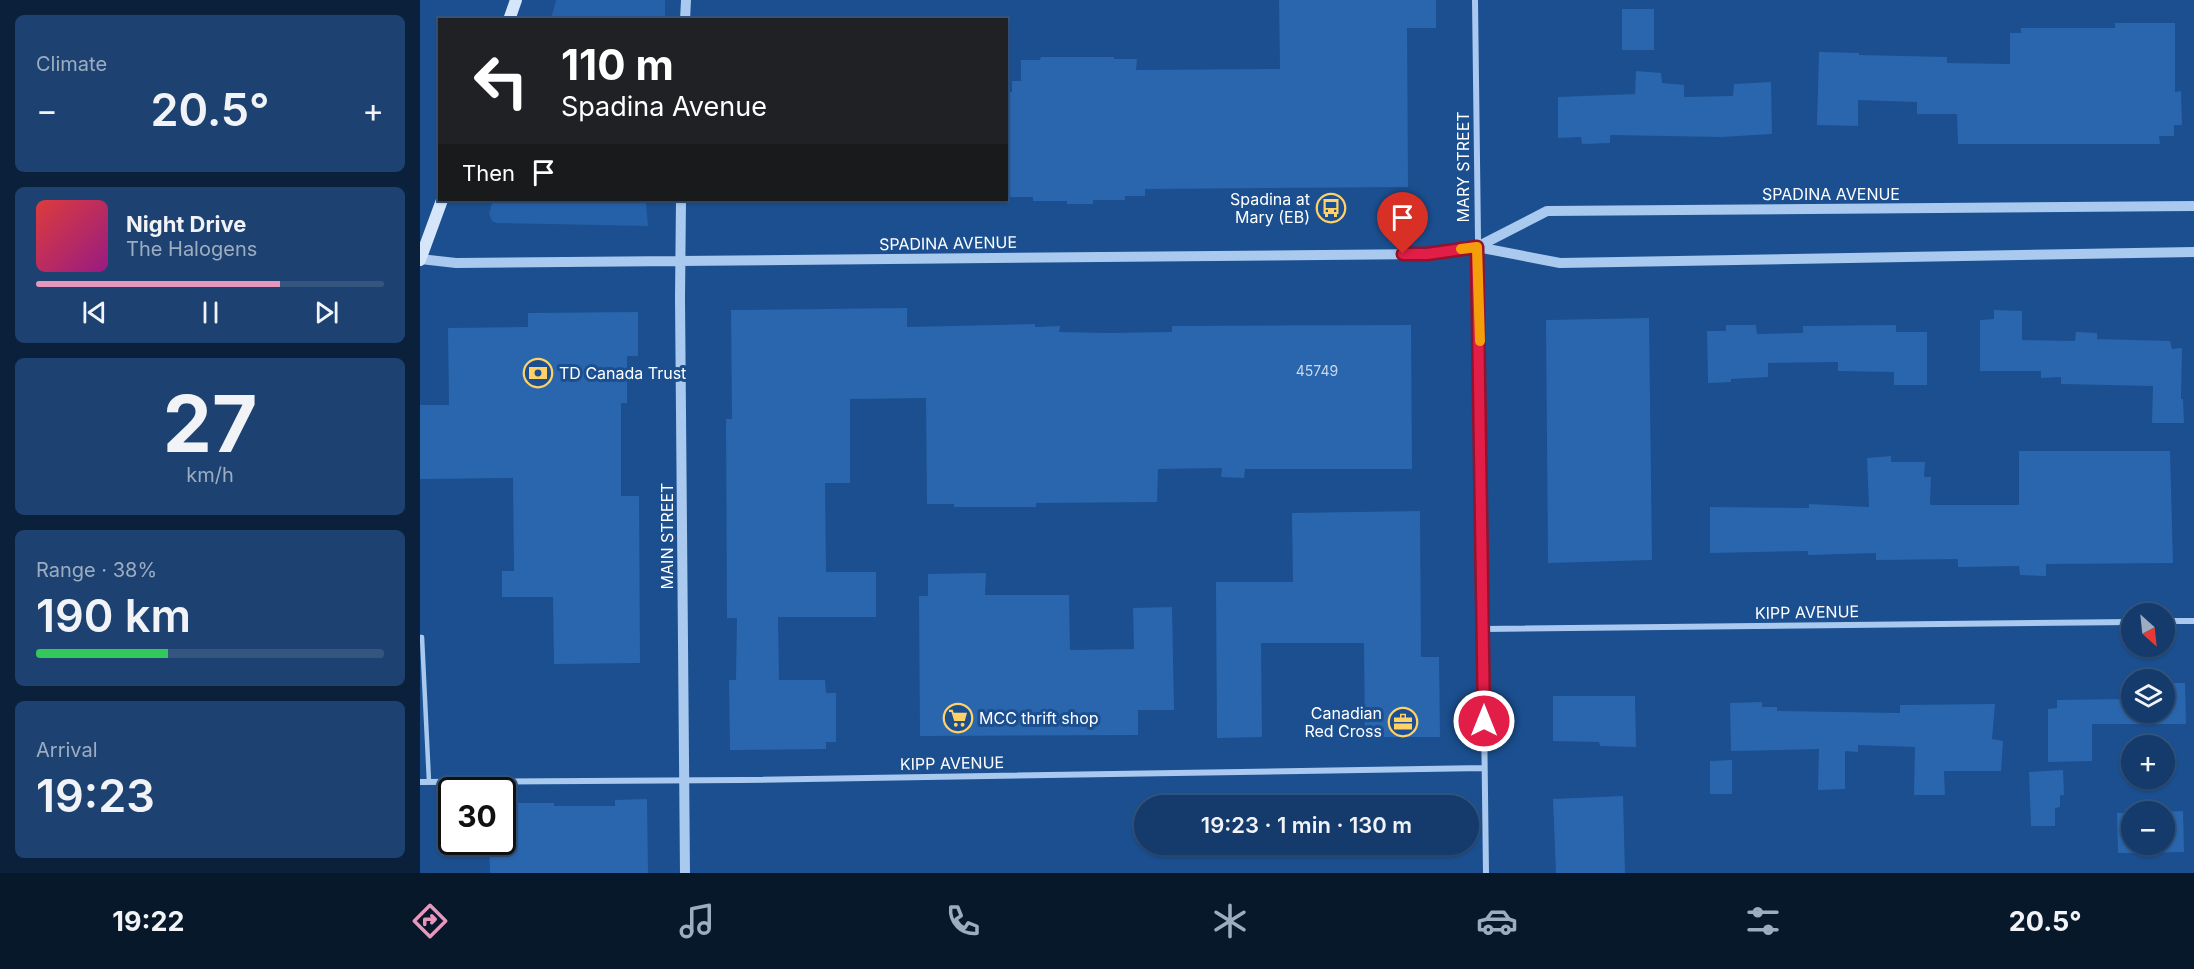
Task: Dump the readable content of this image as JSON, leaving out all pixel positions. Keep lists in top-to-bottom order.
{
  "streets": {
    "street": [
      "MARY STREET",
      "SPADINA AVENUE",
      "MAIN STREET",
      "KIPP AVENUE"
    ]
  },
  "crossings": [
    ["MARY STREET", "SPADINA AVENUE"],
    ["MARY STREET", "KIPP AVENUE"],
    ["SPADINA AVENUE", "MAIN STREET"],
    ["MAIN STREET", "KIPP AVENUE"]
  ],
  "places": {
    "bus stop": ["Spadina at Mary (EB)"],
    "bank": ["TD Canada Trust"],
    "supermarket": ["MCC thrift shop"],
    "office": ["Canadian Red Cross"]
  },
  "house_numbers": ["45749"],
  "north": "bottom right",
  "page": {
    "tile": [
      "Climate",
      ["27", "km/h"],
      ["Range · 38%", "190 km"],
      ["Arrival", "19:23"]
    ],
    "turn": ["110 m", "Spadina Avenue"],
    "heat": ["−", "20.5°", "+"],
    "then": "Then",
    "song": ["Night Drive", "The Halogens"],
    "map_buttons": ["+", "−"],
    "limit": "30",
    "trip": "19:23 · 1 min · 130 m",
    "tabs": ["19:22", "20.5°"]
  }
}
